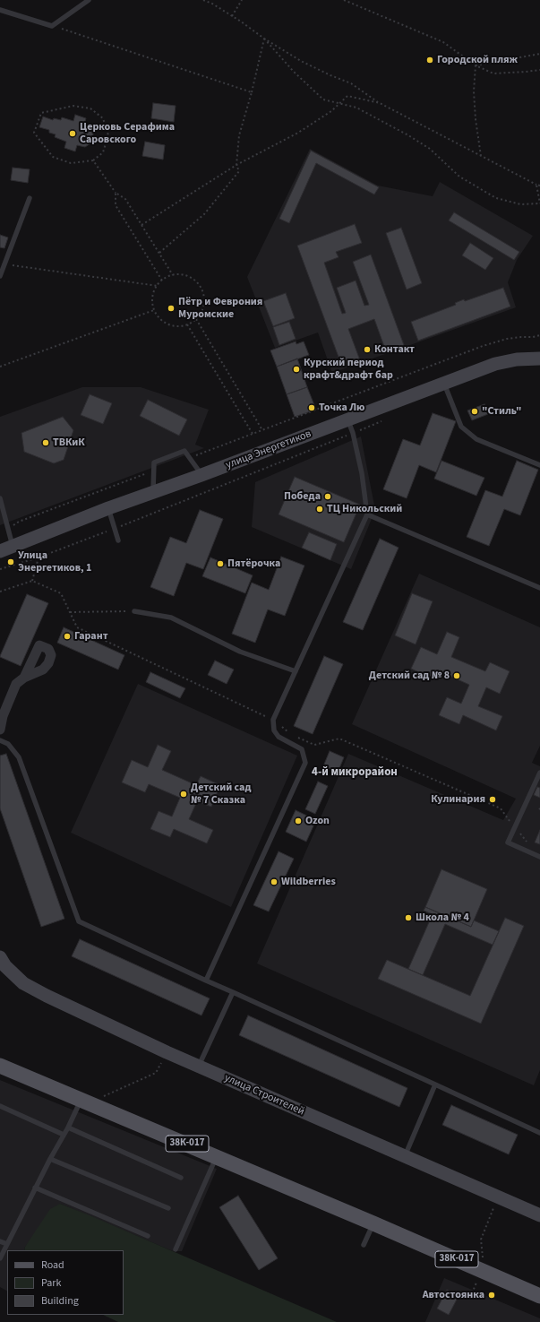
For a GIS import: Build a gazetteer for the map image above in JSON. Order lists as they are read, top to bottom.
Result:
{
  "streets": {
    "main road": ["38К-017"],
    "street": ["улица Энергетиков", "улица Строителей"]
  },
  "districts": ["4-й микрорайон"],
  "places": [
    "Городской пляж",
    "Церковь Серафима Саровского",
    "Пётр и Феврония Муромские",
    "Контакт",
    "Курский период крафт&драфт бар",
    "Точка Лю",
    "\"Стиль\"",
    "ТВКиК",
    "Победа",
    "ТЦ Никольский",
    "Улица Энергетиков, 1",
    "Пятёрочка",
    "Гарант",
    "Детский сад № 8",
    "Детский сад № 7 Сказка",
    "Кулинария",
    "Ozon",
    "Wildberries",
    "Школа № 4",
    "Автостоянка"
  ],
  "legend": ["Road", "Park", "Building"]
}
